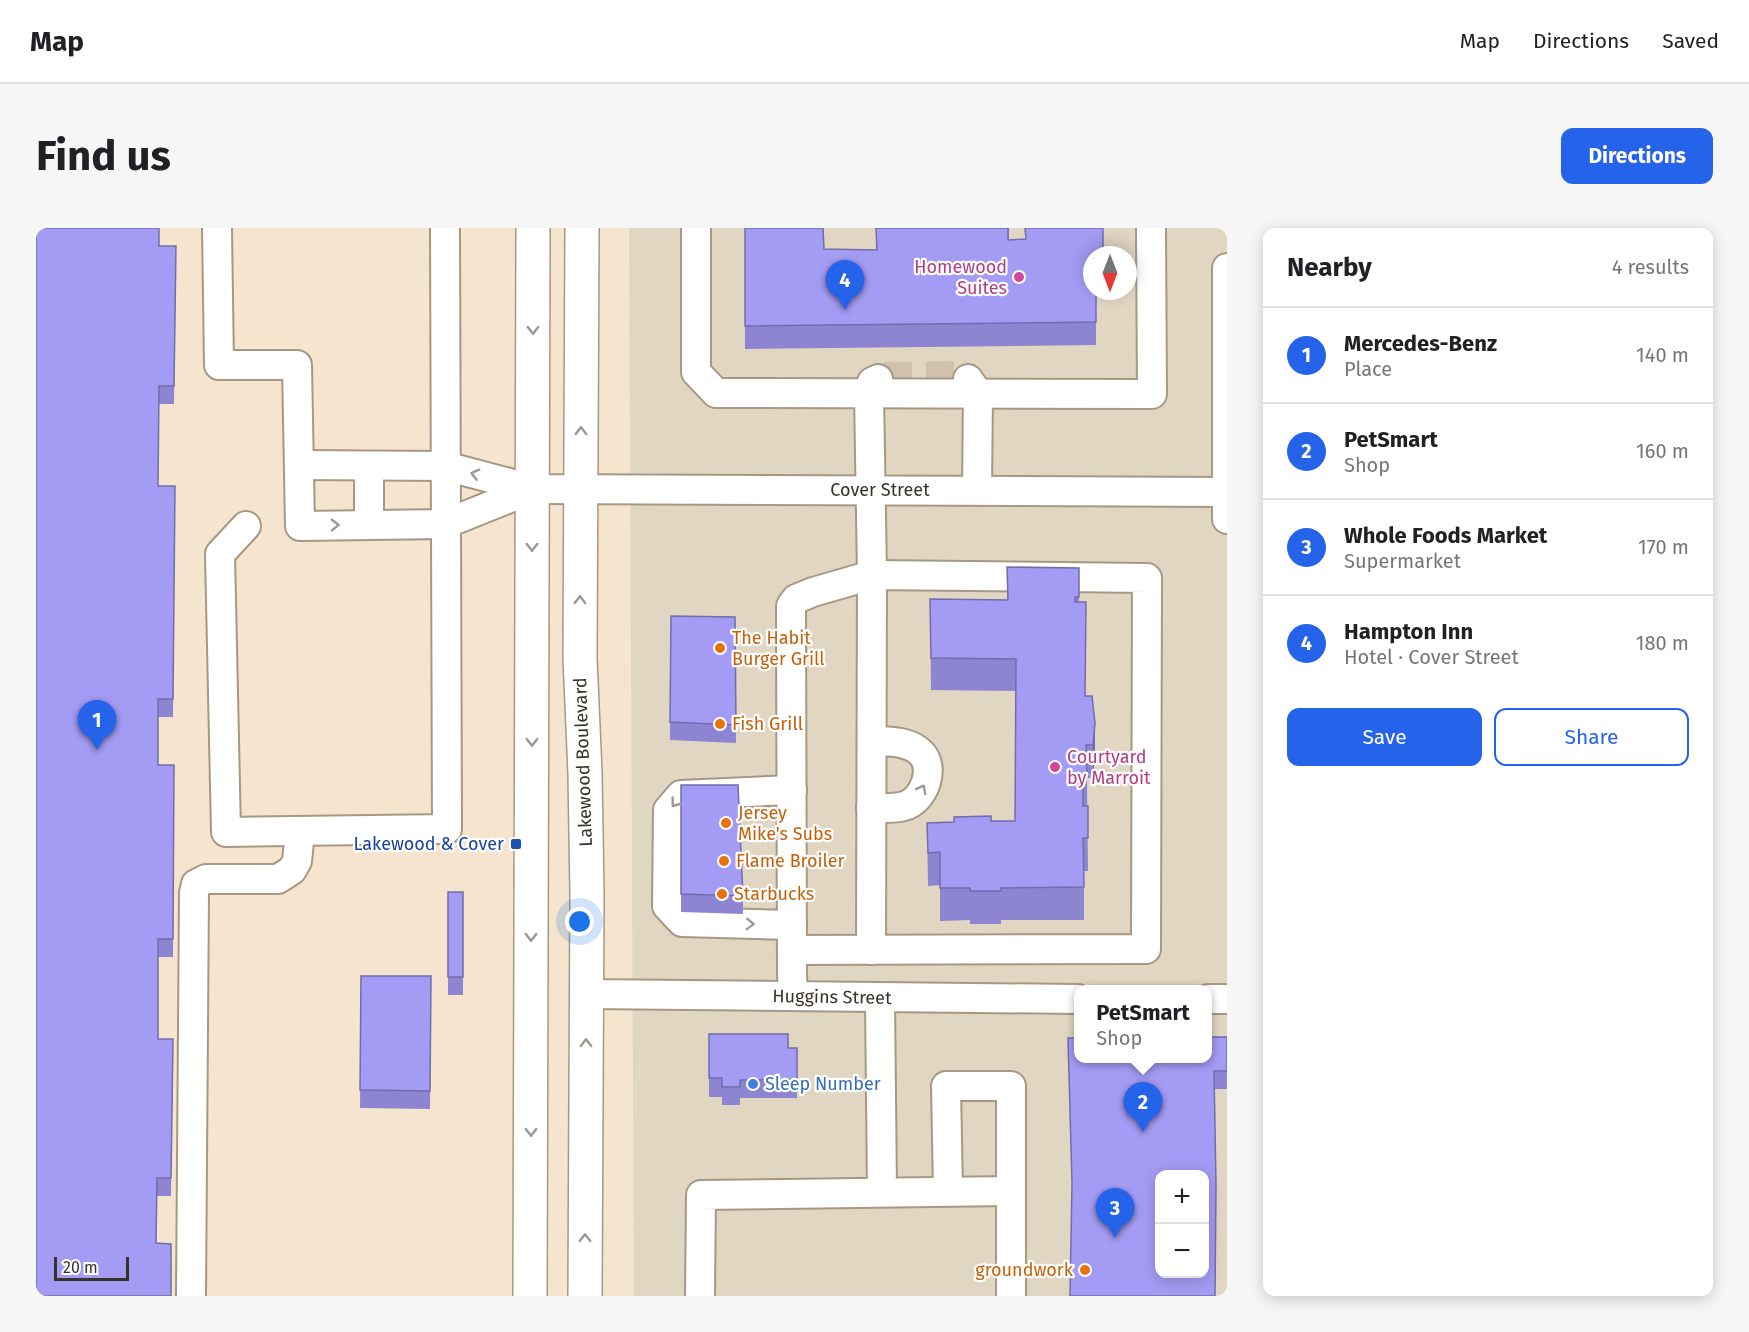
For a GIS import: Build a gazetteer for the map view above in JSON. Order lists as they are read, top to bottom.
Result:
{
  "streets": {
    "main road": ["Lakewood Boulevard"],
    "street": ["Cover Street", "Huggins Street"]
  },
  "crossings": [
    ["Cover Street", "Lakewood Boulevard"],
    ["Lakewood Boulevard", "Huggins Street"]
  ],
  "places": {
    "other": [
      "Homewood Suites",
      "The Habit Burger Grill",
      "Fish Grill",
      "Courtyard by Marroit",
      "Jersey Mike's Subs",
      "Flame Broiler",
      "Starbucks",
      "Sleep Number",
      "groundwork"
    ],
    "transit": ["Lakewood & Cover"]
  },
  "scale_bar": "20 m",
  "north": "bottom",
  "page": {
    "header": "Map",
    "nav": ["Map", "Directions", "Saved"],
    "buttons": [
      "Directions",
      ["Save", "Share"]
    ],
    "title": "Find us",
    "heading": ["Nearby", "4 results"],
    "pins": [
      "4",
      "1",
      "2",
      "3"
    ],
    "list": [
      {
        "mark": "1",
        "name": "Mercedes-Benz",
        "note": "Place",
        "value": "140 m"
      },
      {
        "mark": "2",
        "name": "PetSmart",
        "note": "Shop",
        "value": "160 m"
      },
      {
        "mark": "3",
        "name": "Whole Foods Market",
        "note": "Supermarket",
        "value": "170 m"
      },
      {
        "mark": "4",
        "name": "Hampton Inn",
        "note": "Hotel · Cover Street",
        "value": "180 m"
      }
    ],
    "popup": ["PetSmart", "Shop"],
    "map_buttons": ["+", "−"],
    "scale": "20 m"
  }
}
